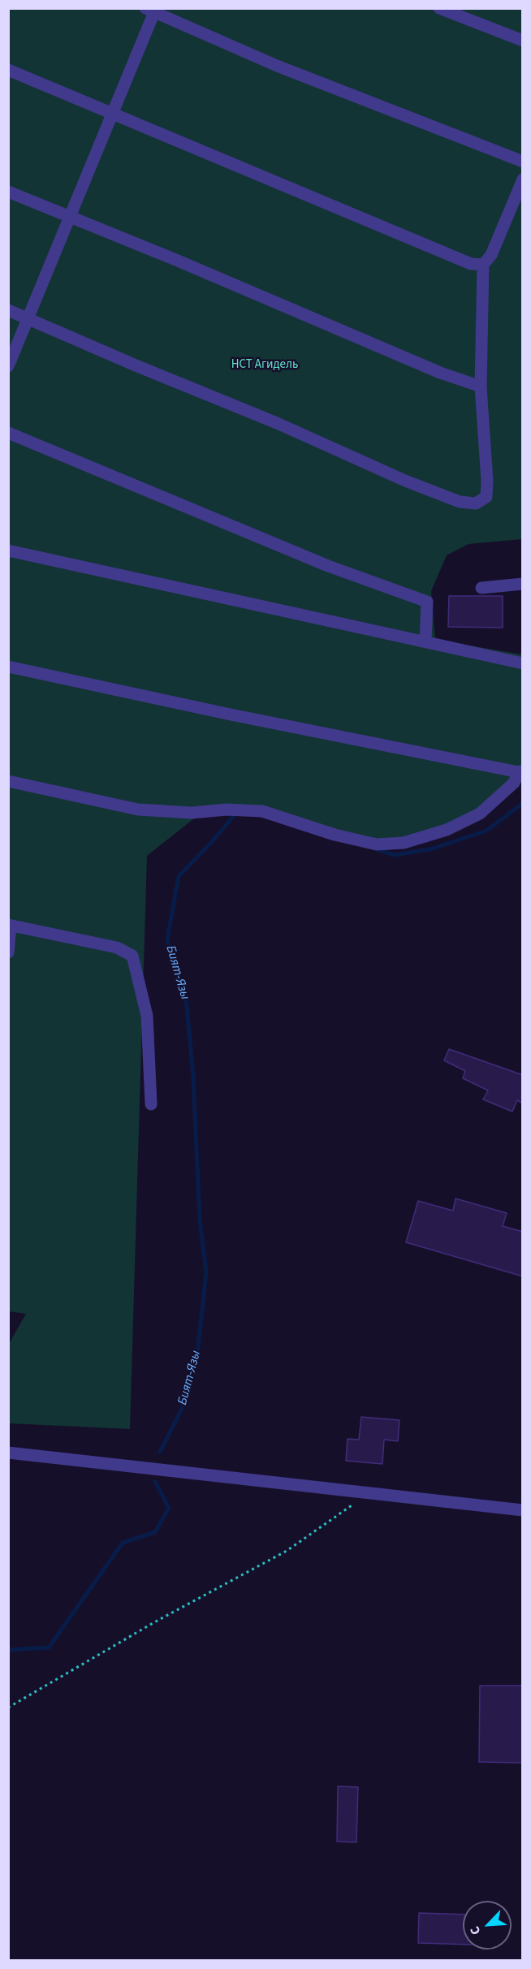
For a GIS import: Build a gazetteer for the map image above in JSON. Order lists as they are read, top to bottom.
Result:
{
  "water": ["Бият-Язы"],
  "parks": ["НСТ Агидель"],
  "north": "bottom left"
}
